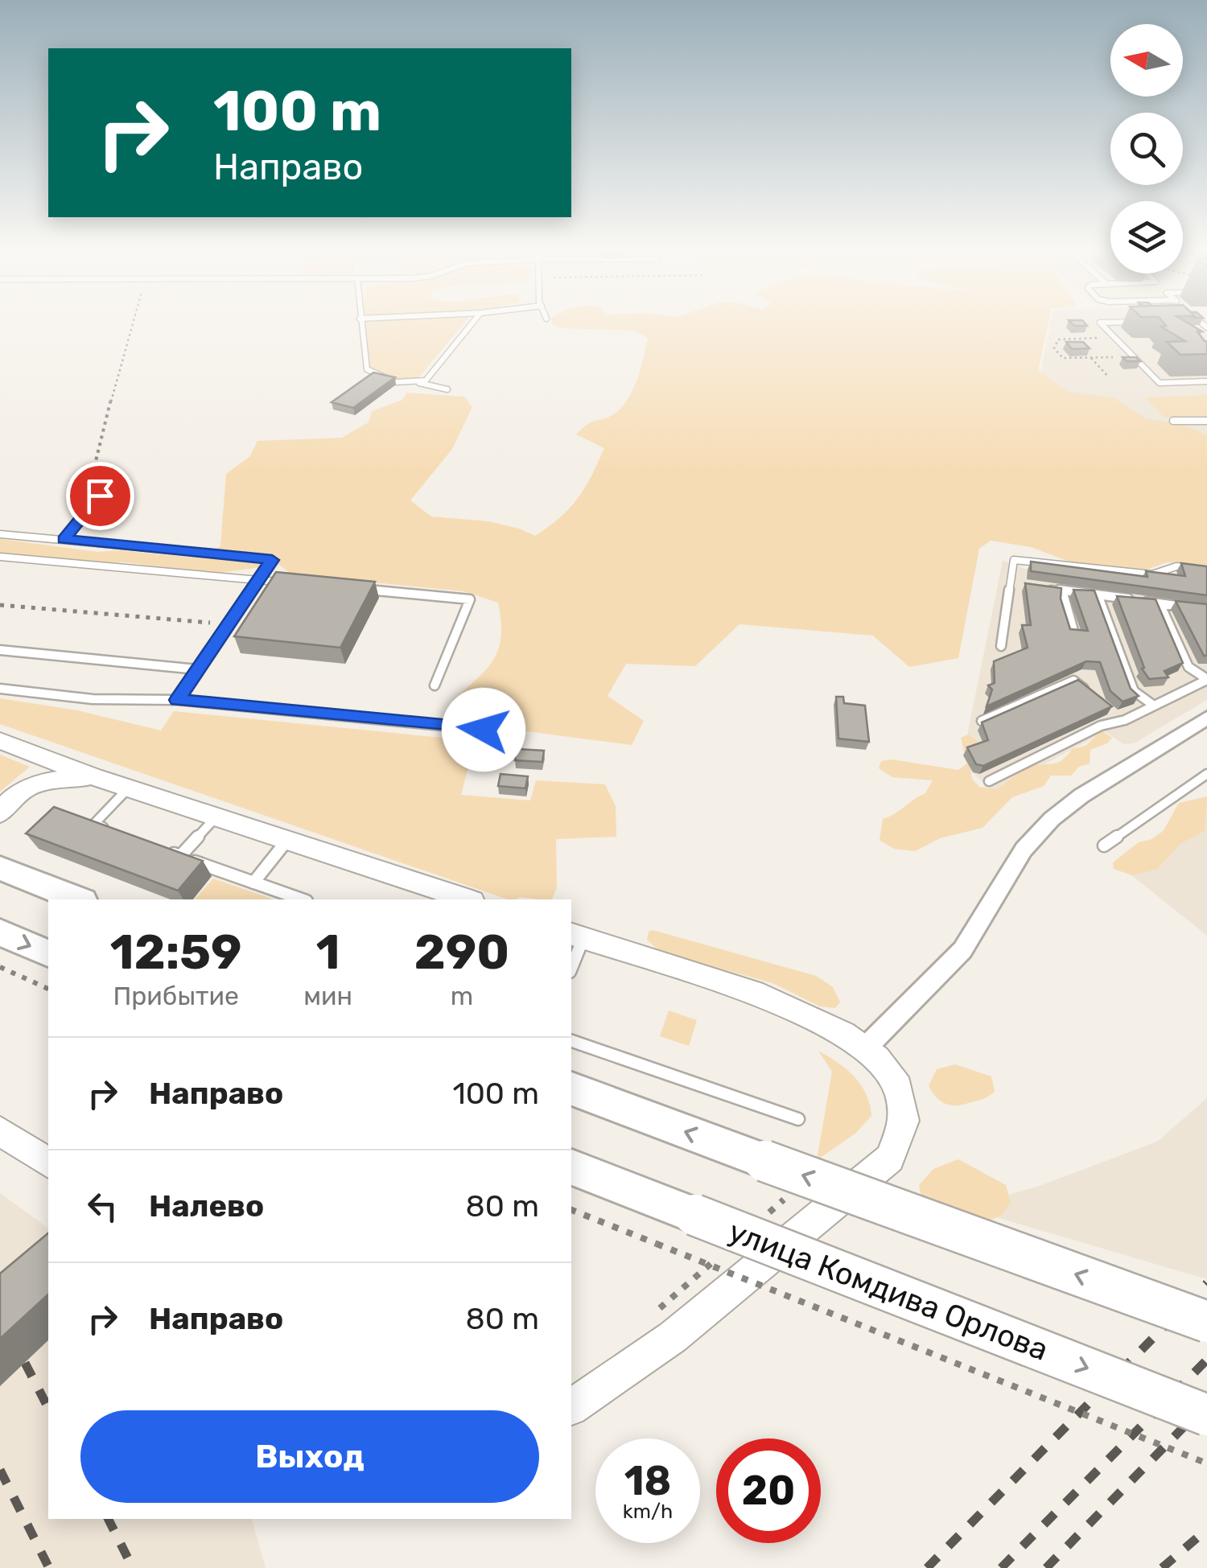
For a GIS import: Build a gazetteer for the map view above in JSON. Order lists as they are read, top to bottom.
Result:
{
  "streets": {
    "main road": ["улица Комдива Орлова"]
  },
  "north": "left",
  "page": {
    "turn": ["100 m", "Направо"],
    "eta": [
      "12:59",
      "Прибытие",
      "1",
      "мин",
      "290",
      "m"
    ],
    "list": [
      {
        "name": "Направо",
        "value": "100 m"
      },
      {
        "name": "Налево",
        "value": "80 m"
      },
      {
        "name": "Направо",
        "value": "80 m"
      }
    ],
    "buttons": "Выход",
    "speed": "18 km/h",
    "limit": "20"
  }
}
